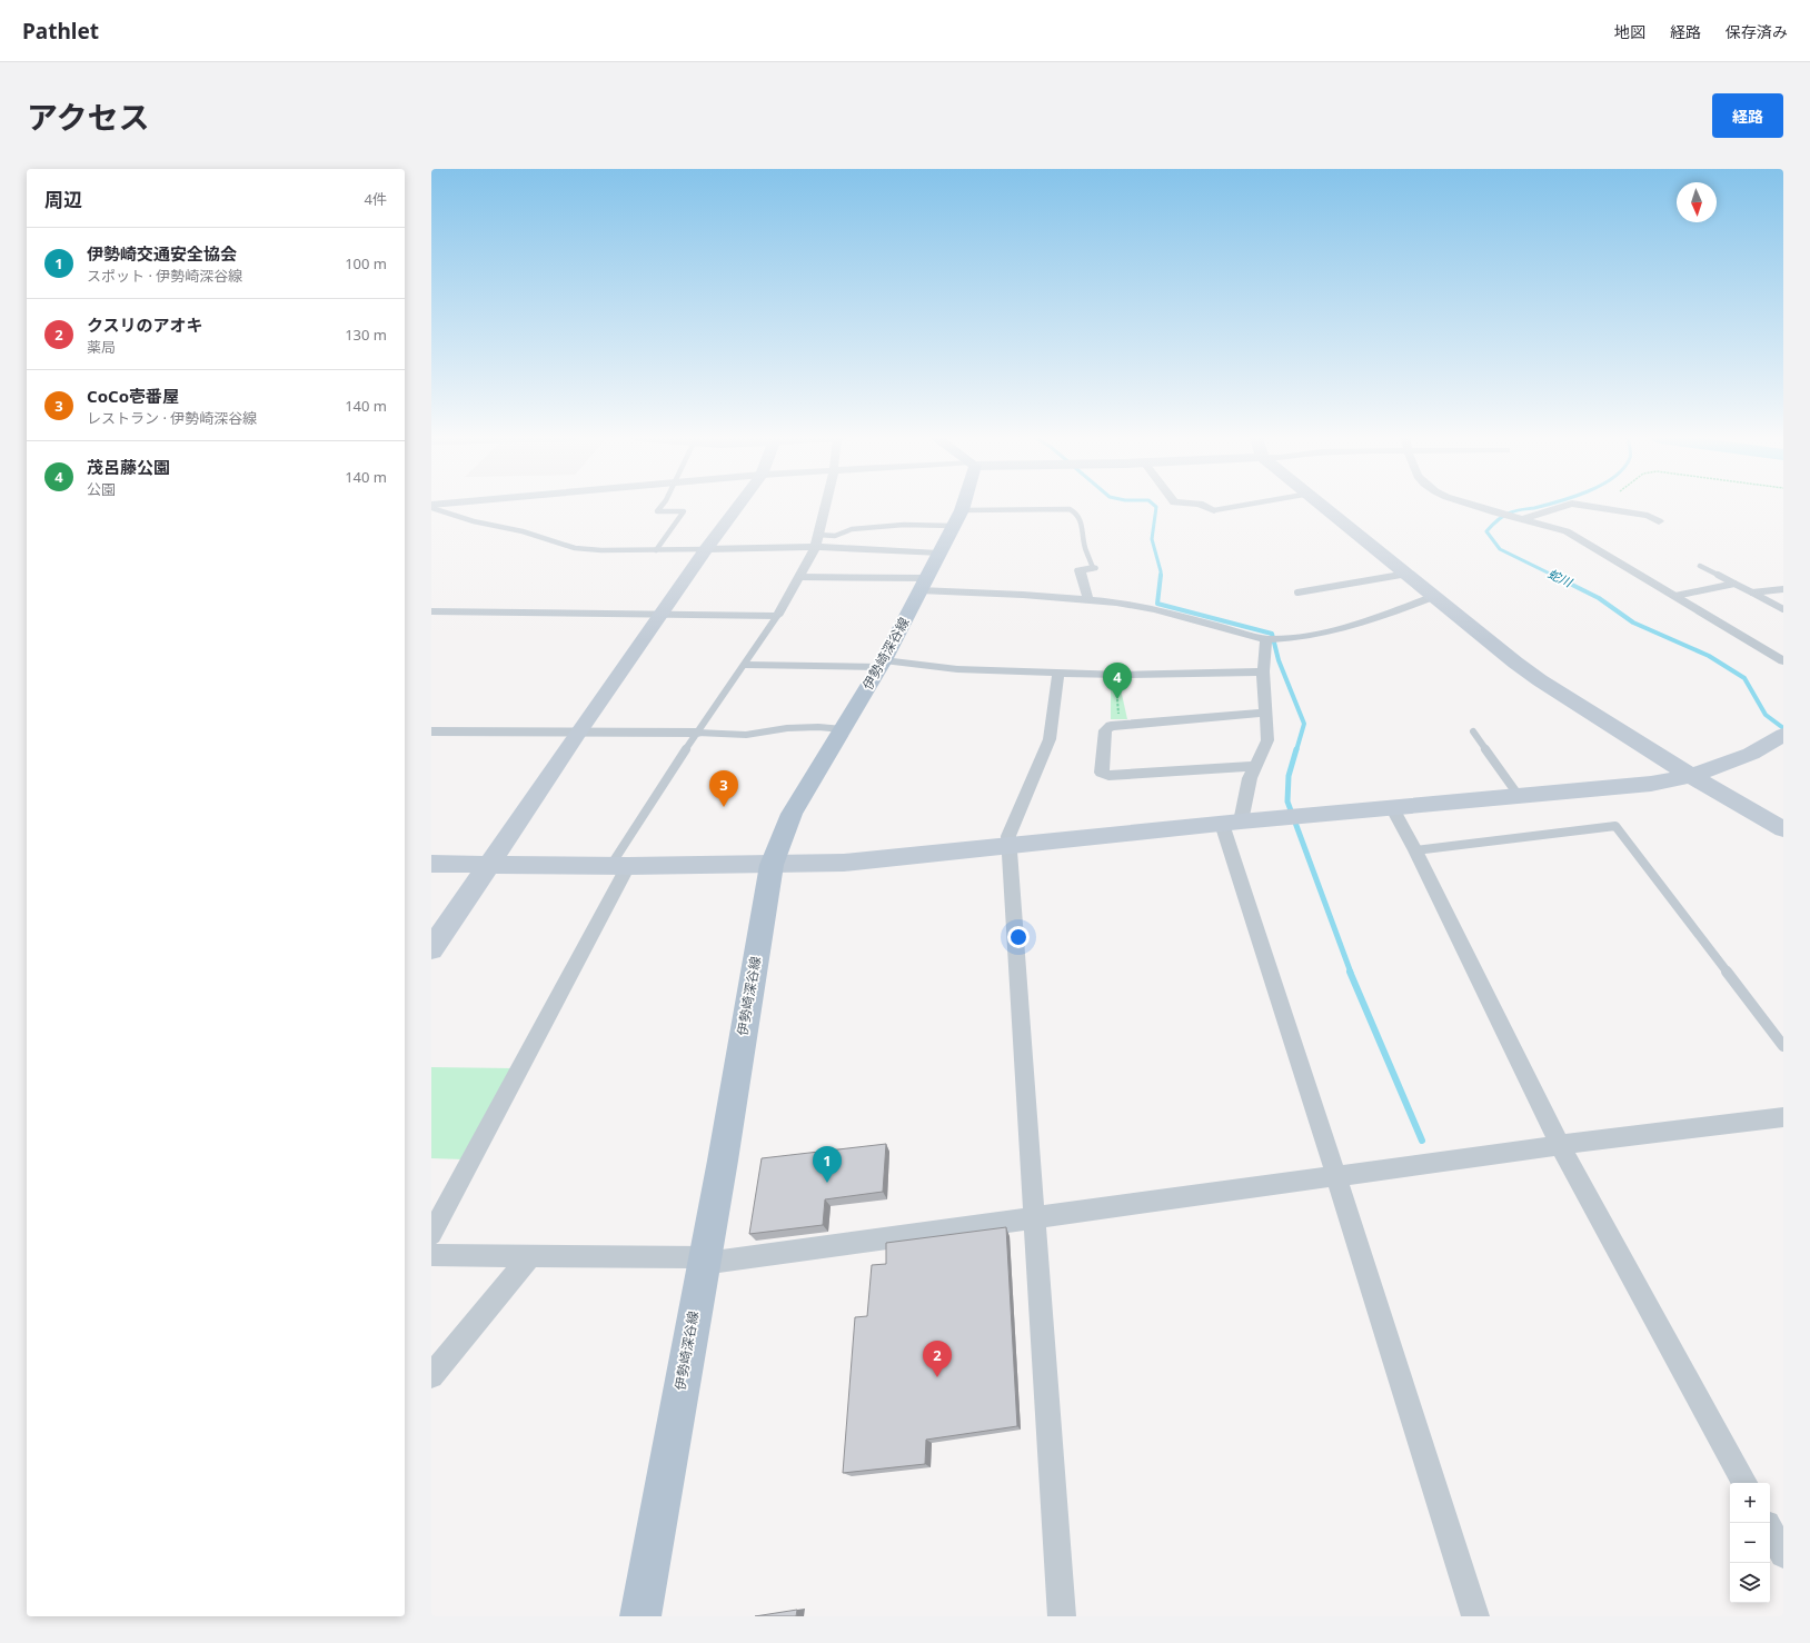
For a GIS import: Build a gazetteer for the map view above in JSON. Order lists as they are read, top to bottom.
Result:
{
  "streets": {
    "main road": ["伊勢崎深谷線"]
  },
  "water": ["蛇川"],
  "north": "bottom",
  "page": {
    "header": "Pathlet",
    "nav": ["地図", "経路", "保存済み"],
    "title": "アクセス",
    "buttons": "経路",
    "heading": ["周辺", "4件"],
    "list": [
      {
        "mark": "1",
        "name": "伊勢崎交通安全協会",
        "note": "スポット · 伊勢崎深谷線",
        "value": "100 m"
      },
      {
        "mark": "2",
        "name": "クスリのアオキ",
        "note": "薬局",
        "value": "130 m"
      },
      {
        "mark": "3",
        "name": "CoCo壱番屋",
        "note": "レストラン · 伊勢崎深谷線",
        "value": "140 m"
      },
      {
        "mark": "4",
        "name": "茂呂藤公園",
        "note": "公園",
        "value": "140 m"
      }
    ],
    "pins": [
      "4",
      "3",
      "1",
      "2"
    ],
    "map_buttons": ["+", "−"]
  }
}
